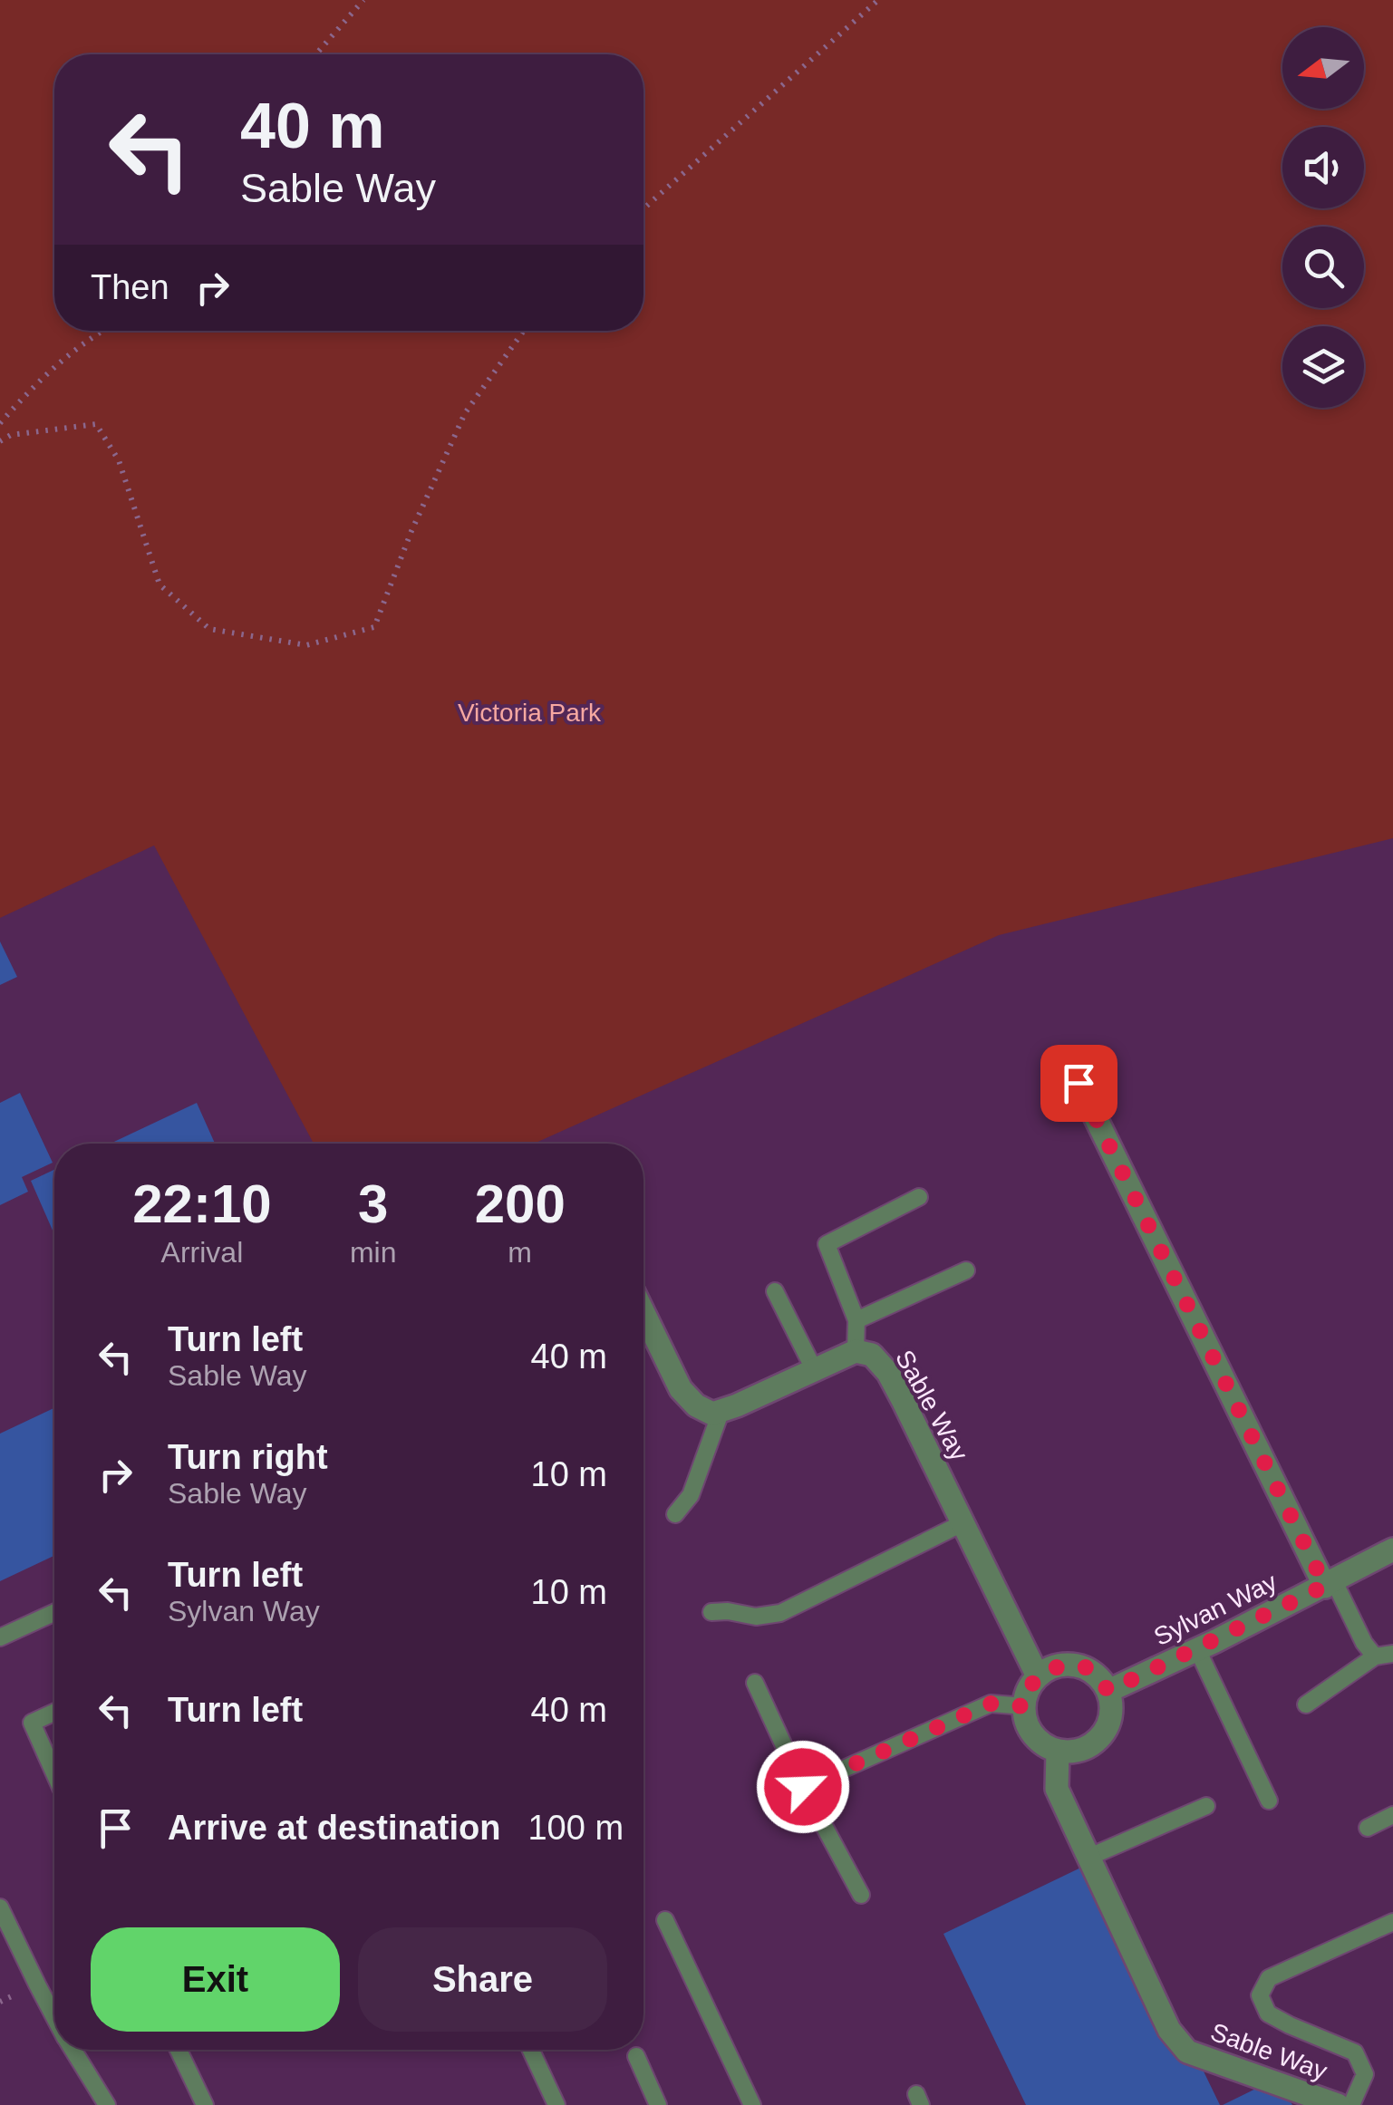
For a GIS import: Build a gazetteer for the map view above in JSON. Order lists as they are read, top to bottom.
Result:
{
  "streets": {
    "street": ["Sable Way", "Sylvan Way"]
  },
  "crossings": [
    ["Sable Way", "Sylvan Way"]
  ],
  "parks": ["Victoria Park"],
  "north": "left",
  "page": {
    "turn": ["40 m", "Sable Way"],
    "then": "Then",
    "eta": [
      "22:10",
      "Arrival",
      "3",
      "min",
      "200",
      "m"
    ],
    "list": [
      {
        "name": "Turn left",
        "note": "Sable Way",
        "value": "40 m"
      },
      {
        "name": "Turn right",
        "note": "Sable Way",
        "value": "10 m"
      },
      {
        "name": "Turn left",
        "note": "Sylvan Way",
        "value": "10 m"
      },
      {
        "name": "Turn left",
        "value": "40 m"
      },
      {
        "name": "Arrive at destination",
        "value": "100 m"
      }
    ],
    "buttons": ["Exit", "Share"]
  }
}
